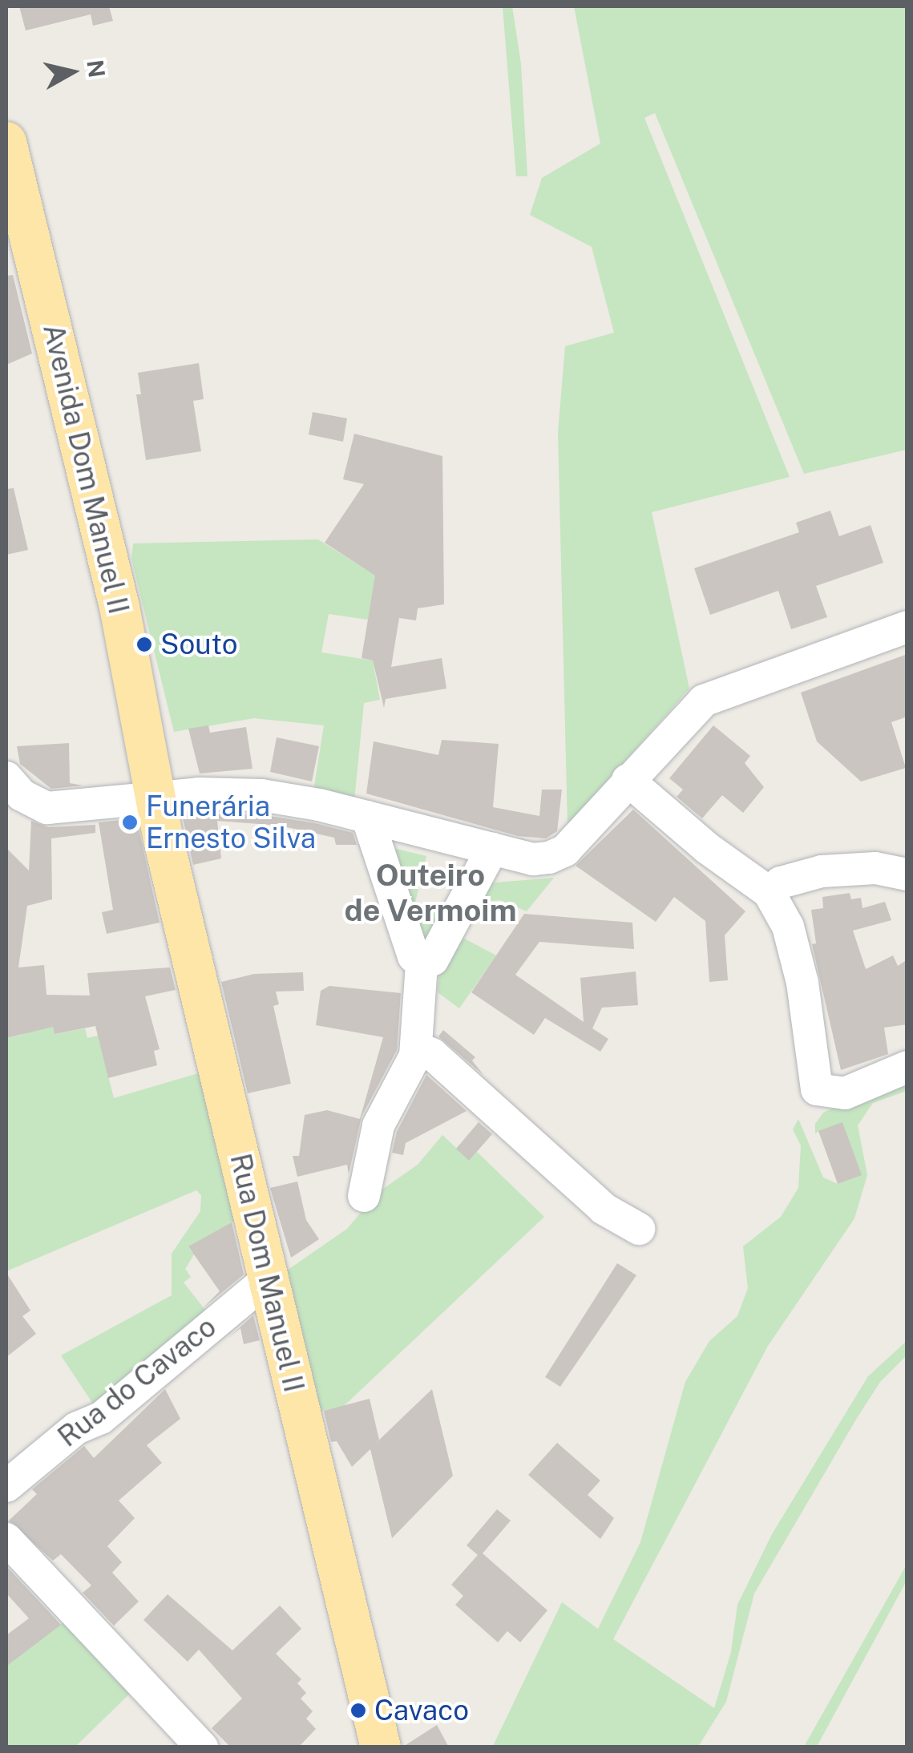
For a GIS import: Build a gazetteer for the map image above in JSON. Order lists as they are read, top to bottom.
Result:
{
  "streets": {
    "main road": ["Avenida Dom Manuel II", "Rua Dom Manuel II"],
    "street": ["Rua do Cavaco"]
  },
  "crossings": [
    ["Avenida Dom Manuel II", "Rua Dom Manuel II"],
    ["Rua Dom Manuel II", "Rua do Cavaco"]
  ],
  "districts": ["Outeiro de Vermoim"],
  "places": ["Souto", "Funerária Ernesto Silva", "Cavaco"],
  "north": "right"
}
